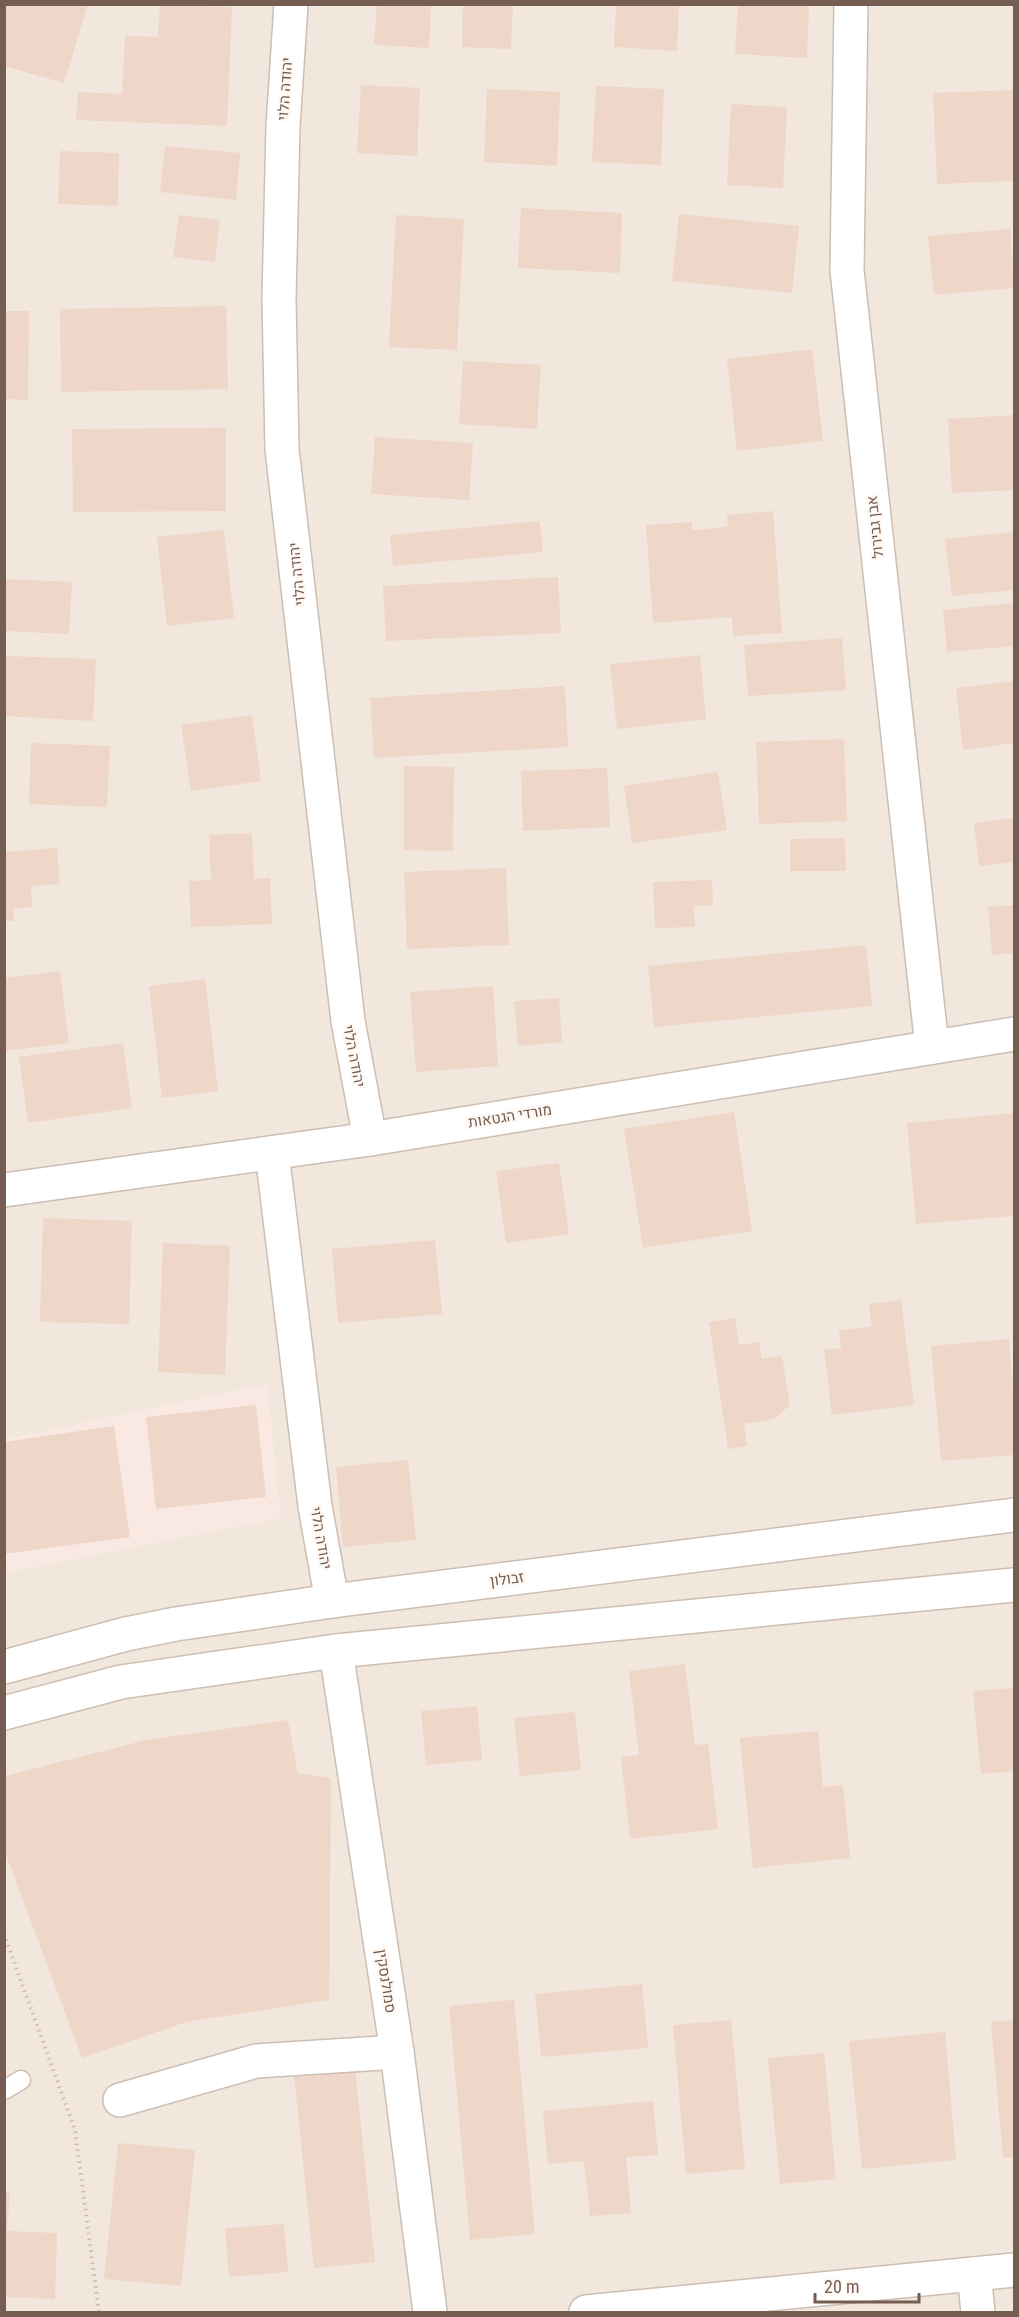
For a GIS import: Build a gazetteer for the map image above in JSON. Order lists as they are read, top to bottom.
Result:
{
  "streets": {
    "street": [
      "יהודה הלוי",
      "אבן גבירול",
      "מורדי הגטאות",
      "זבולון",
      "סמולנסקין"
    ]
  },
  "crossings": [
    ["יהודה הלוי", "מורדי הגטאות"],
    ["יהודה הלוי", "זבולון"],
    ["אבן גבירול", "מורדי הגטאות"]
  ],
  "scale_bar": "20 m"
}
